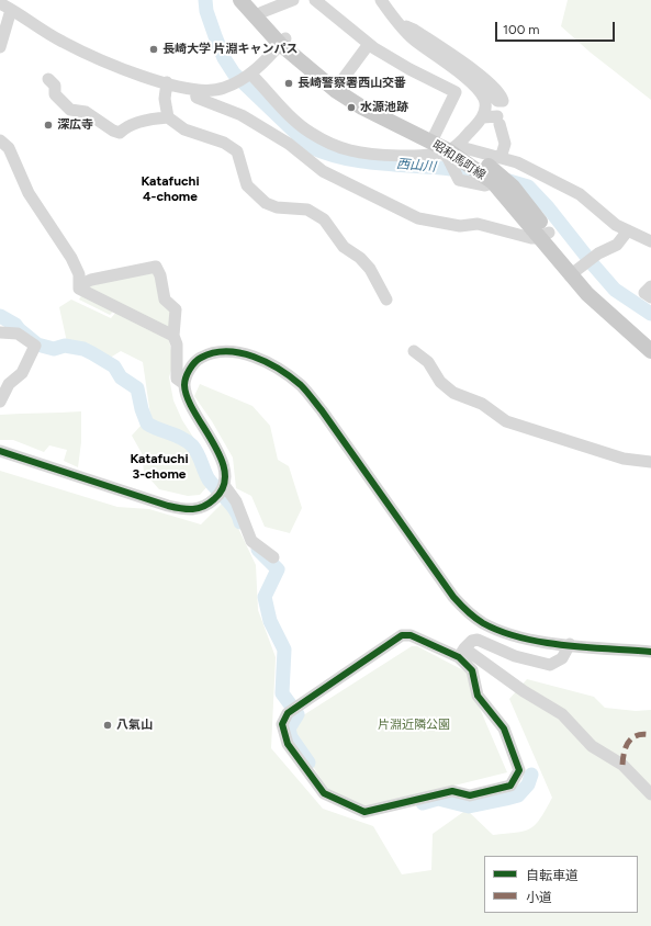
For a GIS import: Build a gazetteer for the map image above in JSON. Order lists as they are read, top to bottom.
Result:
{
  "streets": {
    "main road": ["昭和馬町線"]
  },
  "districts": ["Katafuchi 4-chome", "Katafuchi 3-chome"],
  "water": ["西山川"],
  "parks": ["片淵近隣公園"],
  "places": [
    "長崎大学 片淵キャンパス",
    "長崎警察署西山交番",
    "水源池跡",
    "深広寺",
    "八氣山"
  ],
  "legend": ["自転車道", "小道"],
  "scale_bar": "100 m"
}
